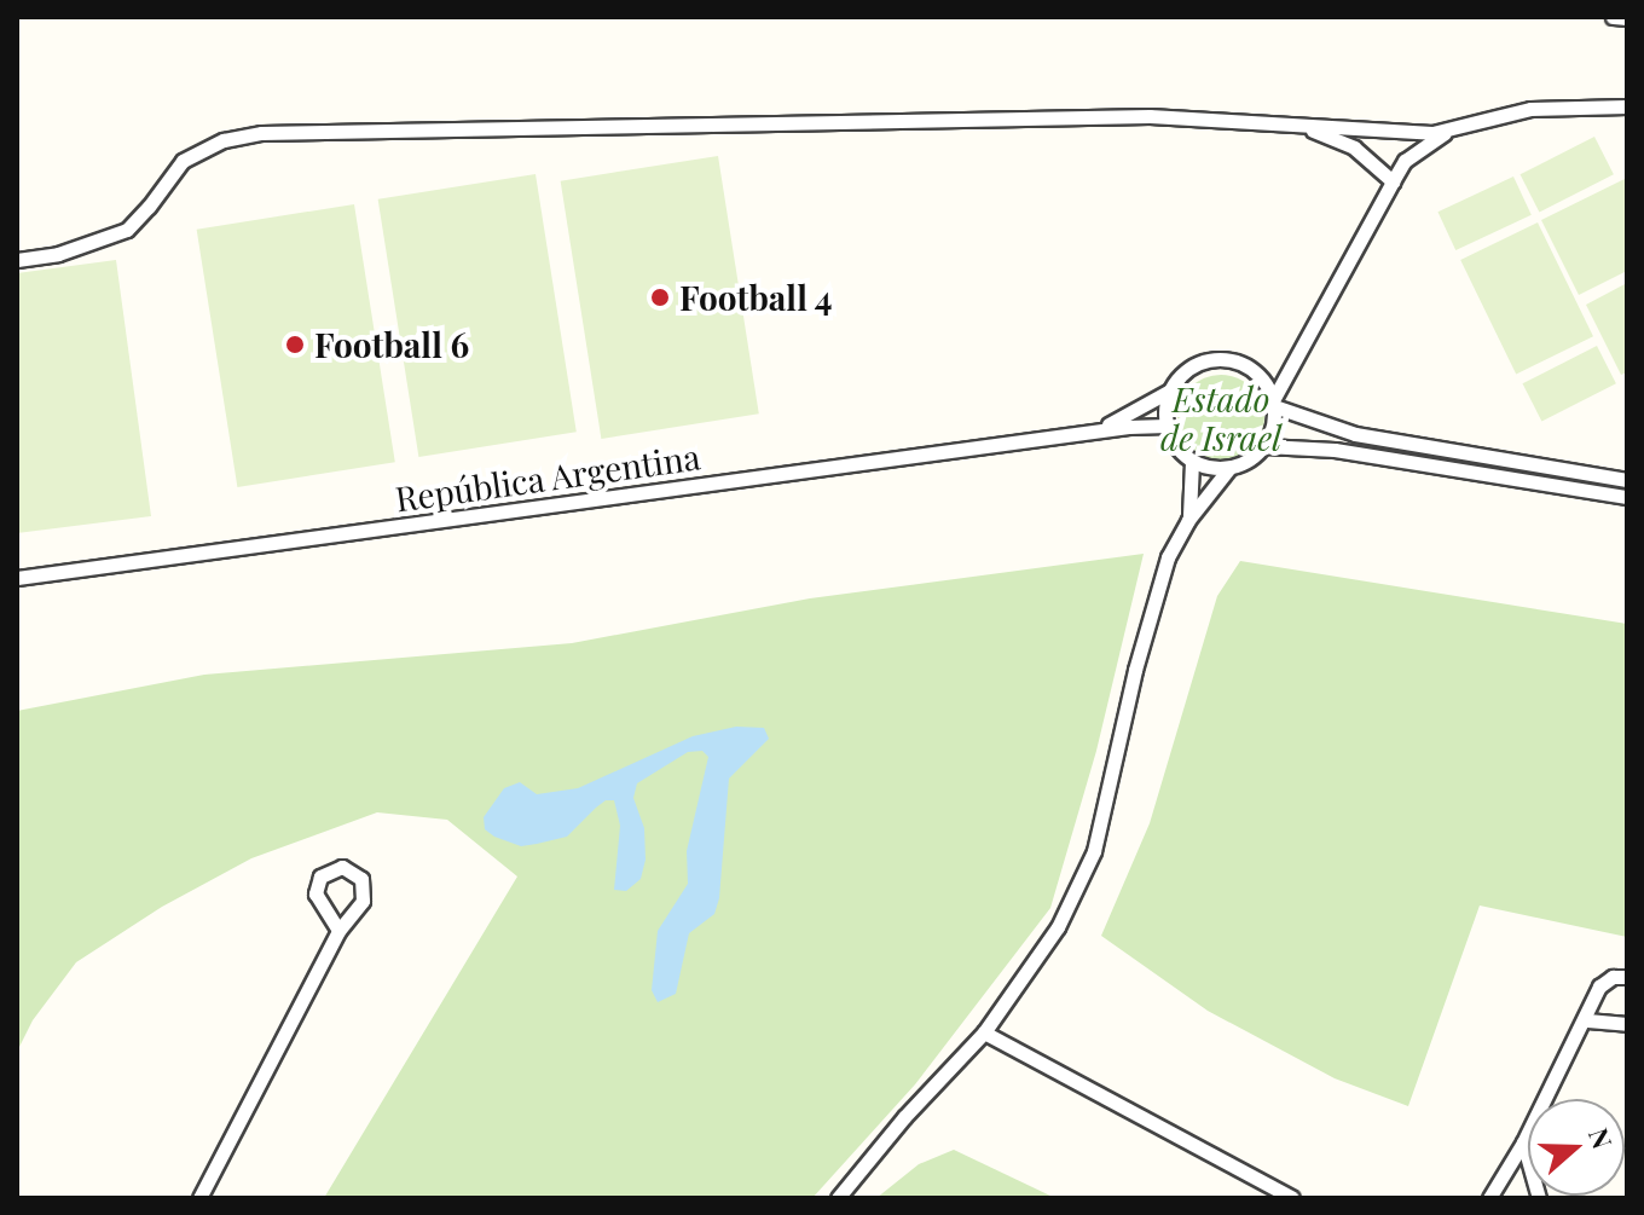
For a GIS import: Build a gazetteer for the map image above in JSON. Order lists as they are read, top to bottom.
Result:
{
  "streets": {
    "street": ["República Argentina"]
  },
  "parks": ["Estado de Israel"],
  "places": ["Football 4", "Football 6"],
  "north": "right"
}
